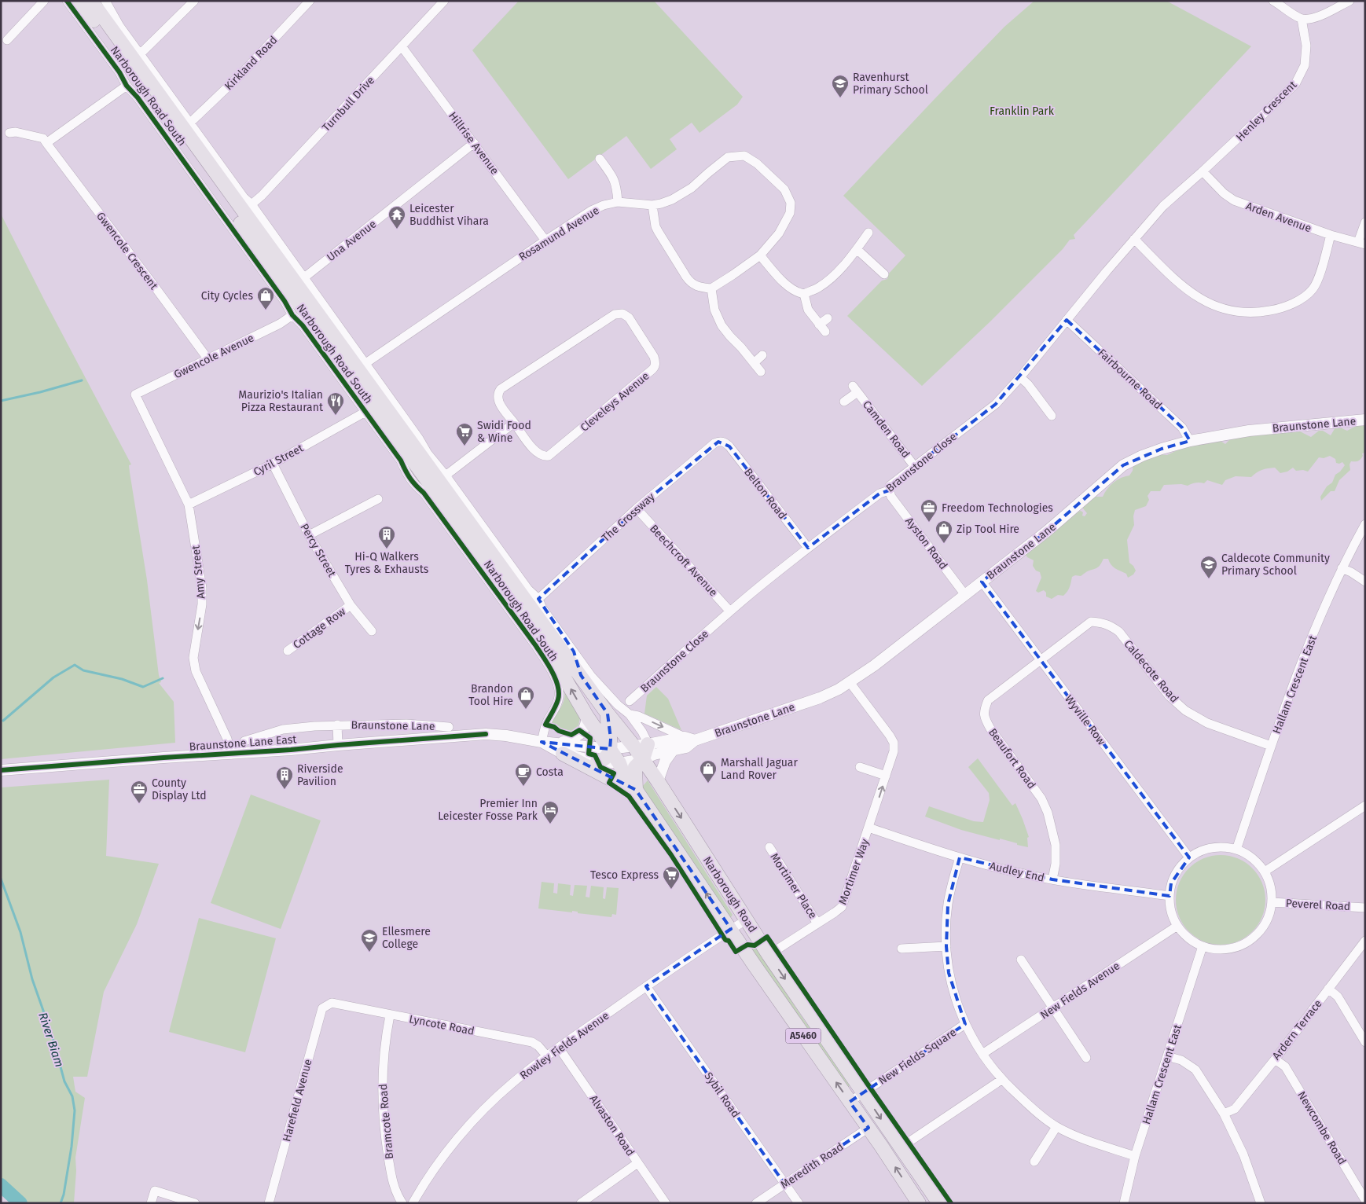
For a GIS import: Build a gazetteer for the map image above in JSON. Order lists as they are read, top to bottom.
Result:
{
  "streets": {
    "main road": ["Narborough Road South", "Narborough Road", "A5460"],
    "street": [
      "Kirkland Road",
      "Turnbull Drive",
      "Henley Crescent",
      "Hillrise Avenue",
      "Arden Avenue",
      "Rosamund Avenue",
      "Una Avenue",
      "Gwencole Crescent",
      "Gwencole Avenue",
      "Fairbourne Road",
      "Cleveleys Avenue",
      "Braunstone Lane",
      "Camden Road",
      "Cyril Street",
      "Braunstone Close",
      "Belton Road",
      "The Crossway",
      "Ayston Road",
      "Percy Street",
      "Beechcroft Avenue",
      "Amy Street",
      "Cottage Row",
      "Caldecote Road",
      "Hallam Crescent East",
      "Wyville Row",
      "Braunstone Lane East",
      "Beaufort Road",
      "Mortimer Way",
      "Audley End",
      "Mortimer Place",
      "Peverel Road",
      "New Fields Avenue",
      "Lyncote Road",
      "Ardern Terrace",
      "Rowley Fields Avenue",
      "New Fields Square",
      "Sybil Road",
      "Harefield Avenue",
      "Bramcote Road",
      "Alvaston Road",
      "Newcombe Road",
      "Meredith Road"
    ]
  },
  "crossings": [
    ["Kirkland Road", "Narborough Road South"],
    ["Narborough Road South", "Turnbull Drive"],
    ["Narborough Road South", "Rosamund Avenue"],
    ["Narborough Road South", "Una Avenue"],
    ["Narborough Road South", "Gwencole Avenue"],
    ["Narborough Road South", "Braunstone Lane"],
    ["Narborough Road South", "Cyril Street"],
    ["Narborough Road South", "The Crossway"],
    ["Narborough Road South", "Braunstone Lane East"],
    ["Narborough Road South", "Narborough Road"],
    ["Turnbull Drive", "Hillrise Avenue"],
    ["Henley Crescent", "Arden Avenue"],
    ["Henley Crescent", "Braunstone Close"],
    ["Hillrise Avenue", "Rosamund Avenue"],
    ["Hillrise Avenue", "Una Avenue"],
    ["Gwencole Crescent", "Gwencole Avenue"],
    ["Gwencole Avenue", "Amy Street"],
    ["Fairbourne Road", "Braunstone Lane"],
    ["Fairbourne Road", "Braunstone Close"],
    ["Braunstone Lane", "Ayston Road"],
    ["Braunstone Lane", "Wyville Row"],
    ["Braunstone Lane", "Braunstone Lane East"],
    ["Braunstone Lane", "Mortimer Way"],
    ["Braunstone Lane", "Narborough Road"],
    ["Camden Road", "Braunstone Close"],
    ["Cyril Street", "Percy Street"],
    ["Cyril Street", "Amy Street"],
    ["Braunstone Close", "Belton Road"],
    ["Braunstone Close", "Ayston Road"],
    ["Braunstone Close", "Beechcroft Avenue"],
    ["Belton Road", "The Crossway"],
    ["The Crossway", "Beechcroft Avenue"],
    ["Percy Street", "Cottage Row"],
    ["Amy Street", "Braunstone Lane East"],
    ["Caldecote Road", "Hallam Crescent East"],
    ["Caldecote Road", "Wyville Row"],
    ["Caldecote Road", "Beaufort Road"],
    ["Hallam Crescent East", "Wyville Row"],
    ["Hallam Crescent East", "Audley End"],
    ["Hallam Crescent East", "Peverel Road"],
    ["Hallam Crescent East", "New Fields Avenue"],
    ["Wyville Row", "Beaufort Road"],
    ["Wyville Row", "Audley End"],
    ["Wyville Row", "Peverel Road"],
    ["Wyville Row", "New Fields Avenue"],
    ["Braunstone Lane East", "Narborough Road"],
    ["Beaufort Road", "Audley End"],
    ["Mortimer Way", "Audley End"],
    ["Mortimer Way", "Mortimer Place"],
    ["Mortimer Way", "Narborough Road"],
    ["Audley End", "Peverel Road"],
    ["Audley End", "New Fields Avenue"],
    ["Narborough Road", "Rowley Fields Avenue"],
    ["Narborough Road", "New Fields Square"],
    ["Narborough Road", "Meredith Road"],
    ["Peverel Road", "New Fields Avenue"],
    ["Lyncote Road", "Rowley Fields Avenue"],
    ["Lyncote Road", "Harefield Avenue"],
    ["Lyncote Road", "Bramcote Road"],
    ["Ardern Terrace", "Newcombe Road"],
    ["Rowley Fields Avenue", "Sybil Road"],
    ["Rowley Fields Avenue", "Alvaston Road"],
    ["Sybil Road", "Meredith Road"]
  ],
  "one_way": ["Amy Street"],
  "water": ["River Biam"],
  "parks": ["Franklin Park"],
  "places": {
    "school or university": ["Ravenhurst Primary School", "Caldecote Community Primary School", "Ellesmere College"],
    "temple": ["Leicester Buddhist Vihara"],
    "shop": [
      "City Cycles",
      "Zip Tool Hire",
      "Brandon Tool Hire",
      "Marshall Jaguar Land Rover"
    ],
    "restaurant": ["Maurizio's Italian Pizza Restaurant"],
    "supermarket": ["Swidi Food & Wine", "Tesco Express"],
    "office": ["Freedom Technologies", "County Display Ltd"],
    "building": ["Hi-Q Walkers Tyres & Exhausts", "Riverside Pavilion"],
    "cafe": ["Costa"],
    "hotel": ["Premier Inn Leicester Fosse Park"]
  }
}
